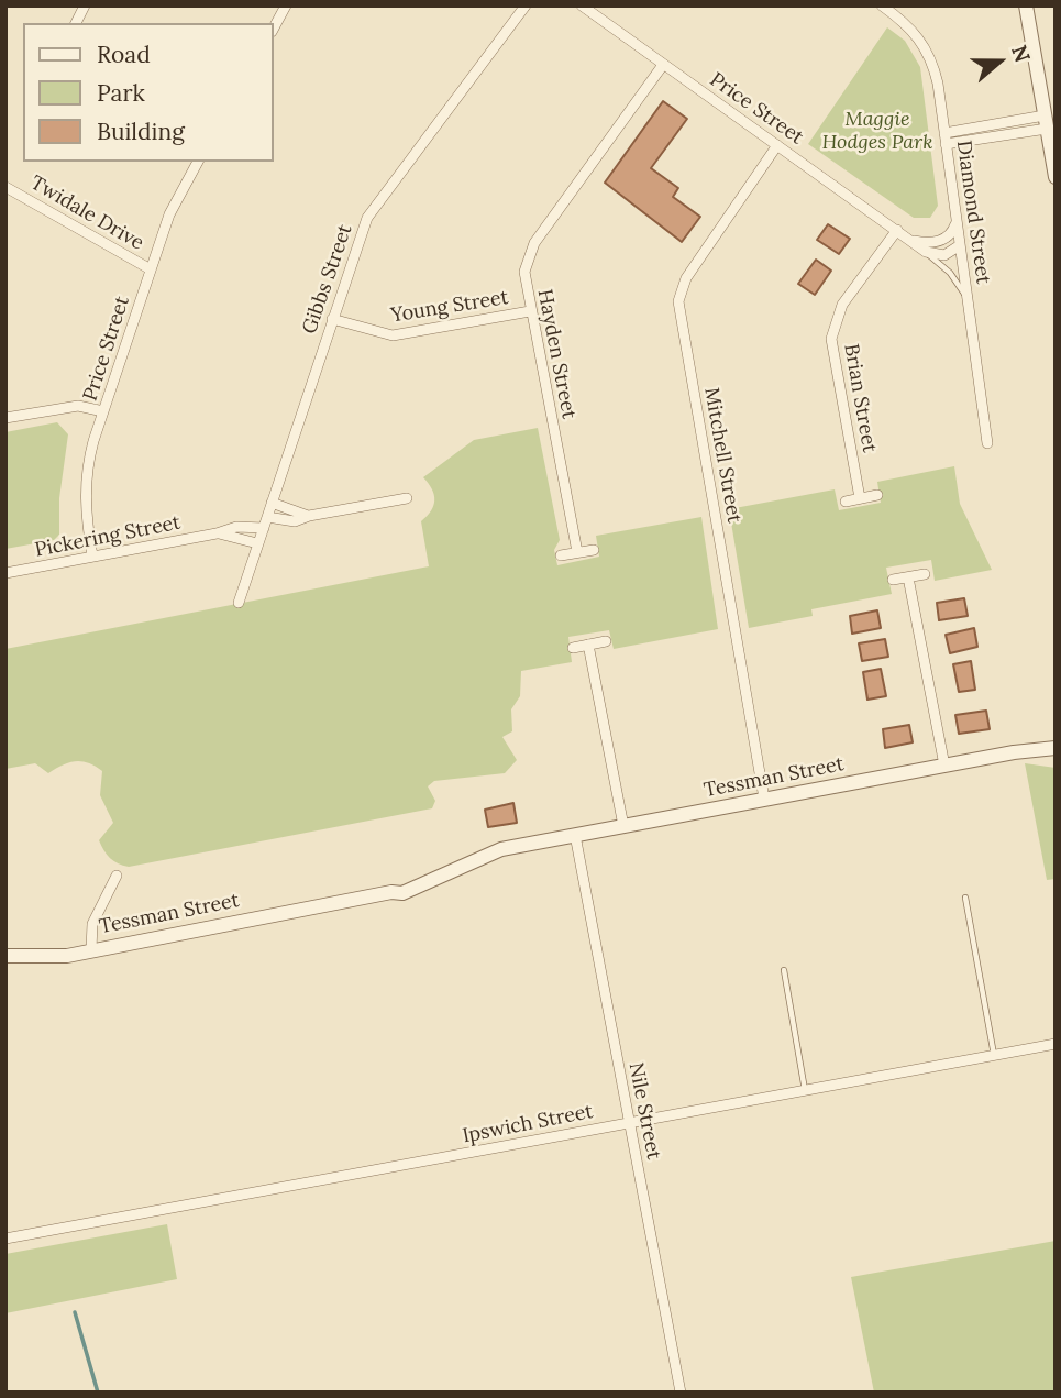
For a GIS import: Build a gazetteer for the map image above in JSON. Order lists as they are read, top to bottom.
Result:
{
  "streets": {
    "street": [
      "Price Street",
      "Diamond Street",
      "Twidale Drive",
      "Gibbs Street",
      "Young Street",
      "Hayden Street",
      "Brian Street",
      "Mitchell Street",
      "Pickering Street",
      "Tessman Street",
      "Nile Street",
      "Ipswich Street"
    ]
  },
  "crossings": [
    ["Price Street", "Twidale Drive"],
    ["Price Street", "Hayden Street"],
    ["Price Street", "Brian Street"],
    ["Price Street", "Mitchell Street"],
    ["Price Street", "Pickering Street"],
    ["Gibbs Street", "Young Street"],
    ["Gibbs Street", "Pickering Street"],
    ["Young Street", "Hayden Street"],
    ["Mitchell Street", "Tessman Street"],
    ["Tessman Street", "Nile Street"],
    ["Nile Street", "Ipswich Street"]
  ],
  "parks": ["Maggie Hodges Park"],
  "legend": ["Road", "Park", "Building"],
  "north": "right"
}
